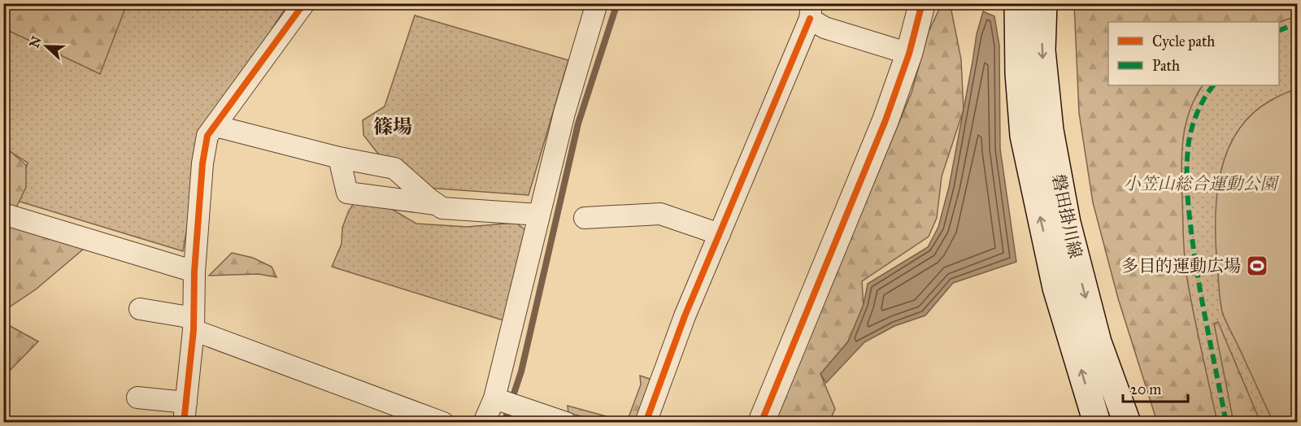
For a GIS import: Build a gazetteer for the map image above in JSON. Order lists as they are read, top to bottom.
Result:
{
  "streets": {
    "main road": ["磐田掛川線"]
  },
  "districts": ["篠場"],
  "parks": ["小笠山総合運動公園"],
  "places": {
    "sports": ["多目的運動広場"]
  },
  "legend": ["Cycle path", "Path"],
  "scale_bar": "20 m",
  "north": "left"
}
